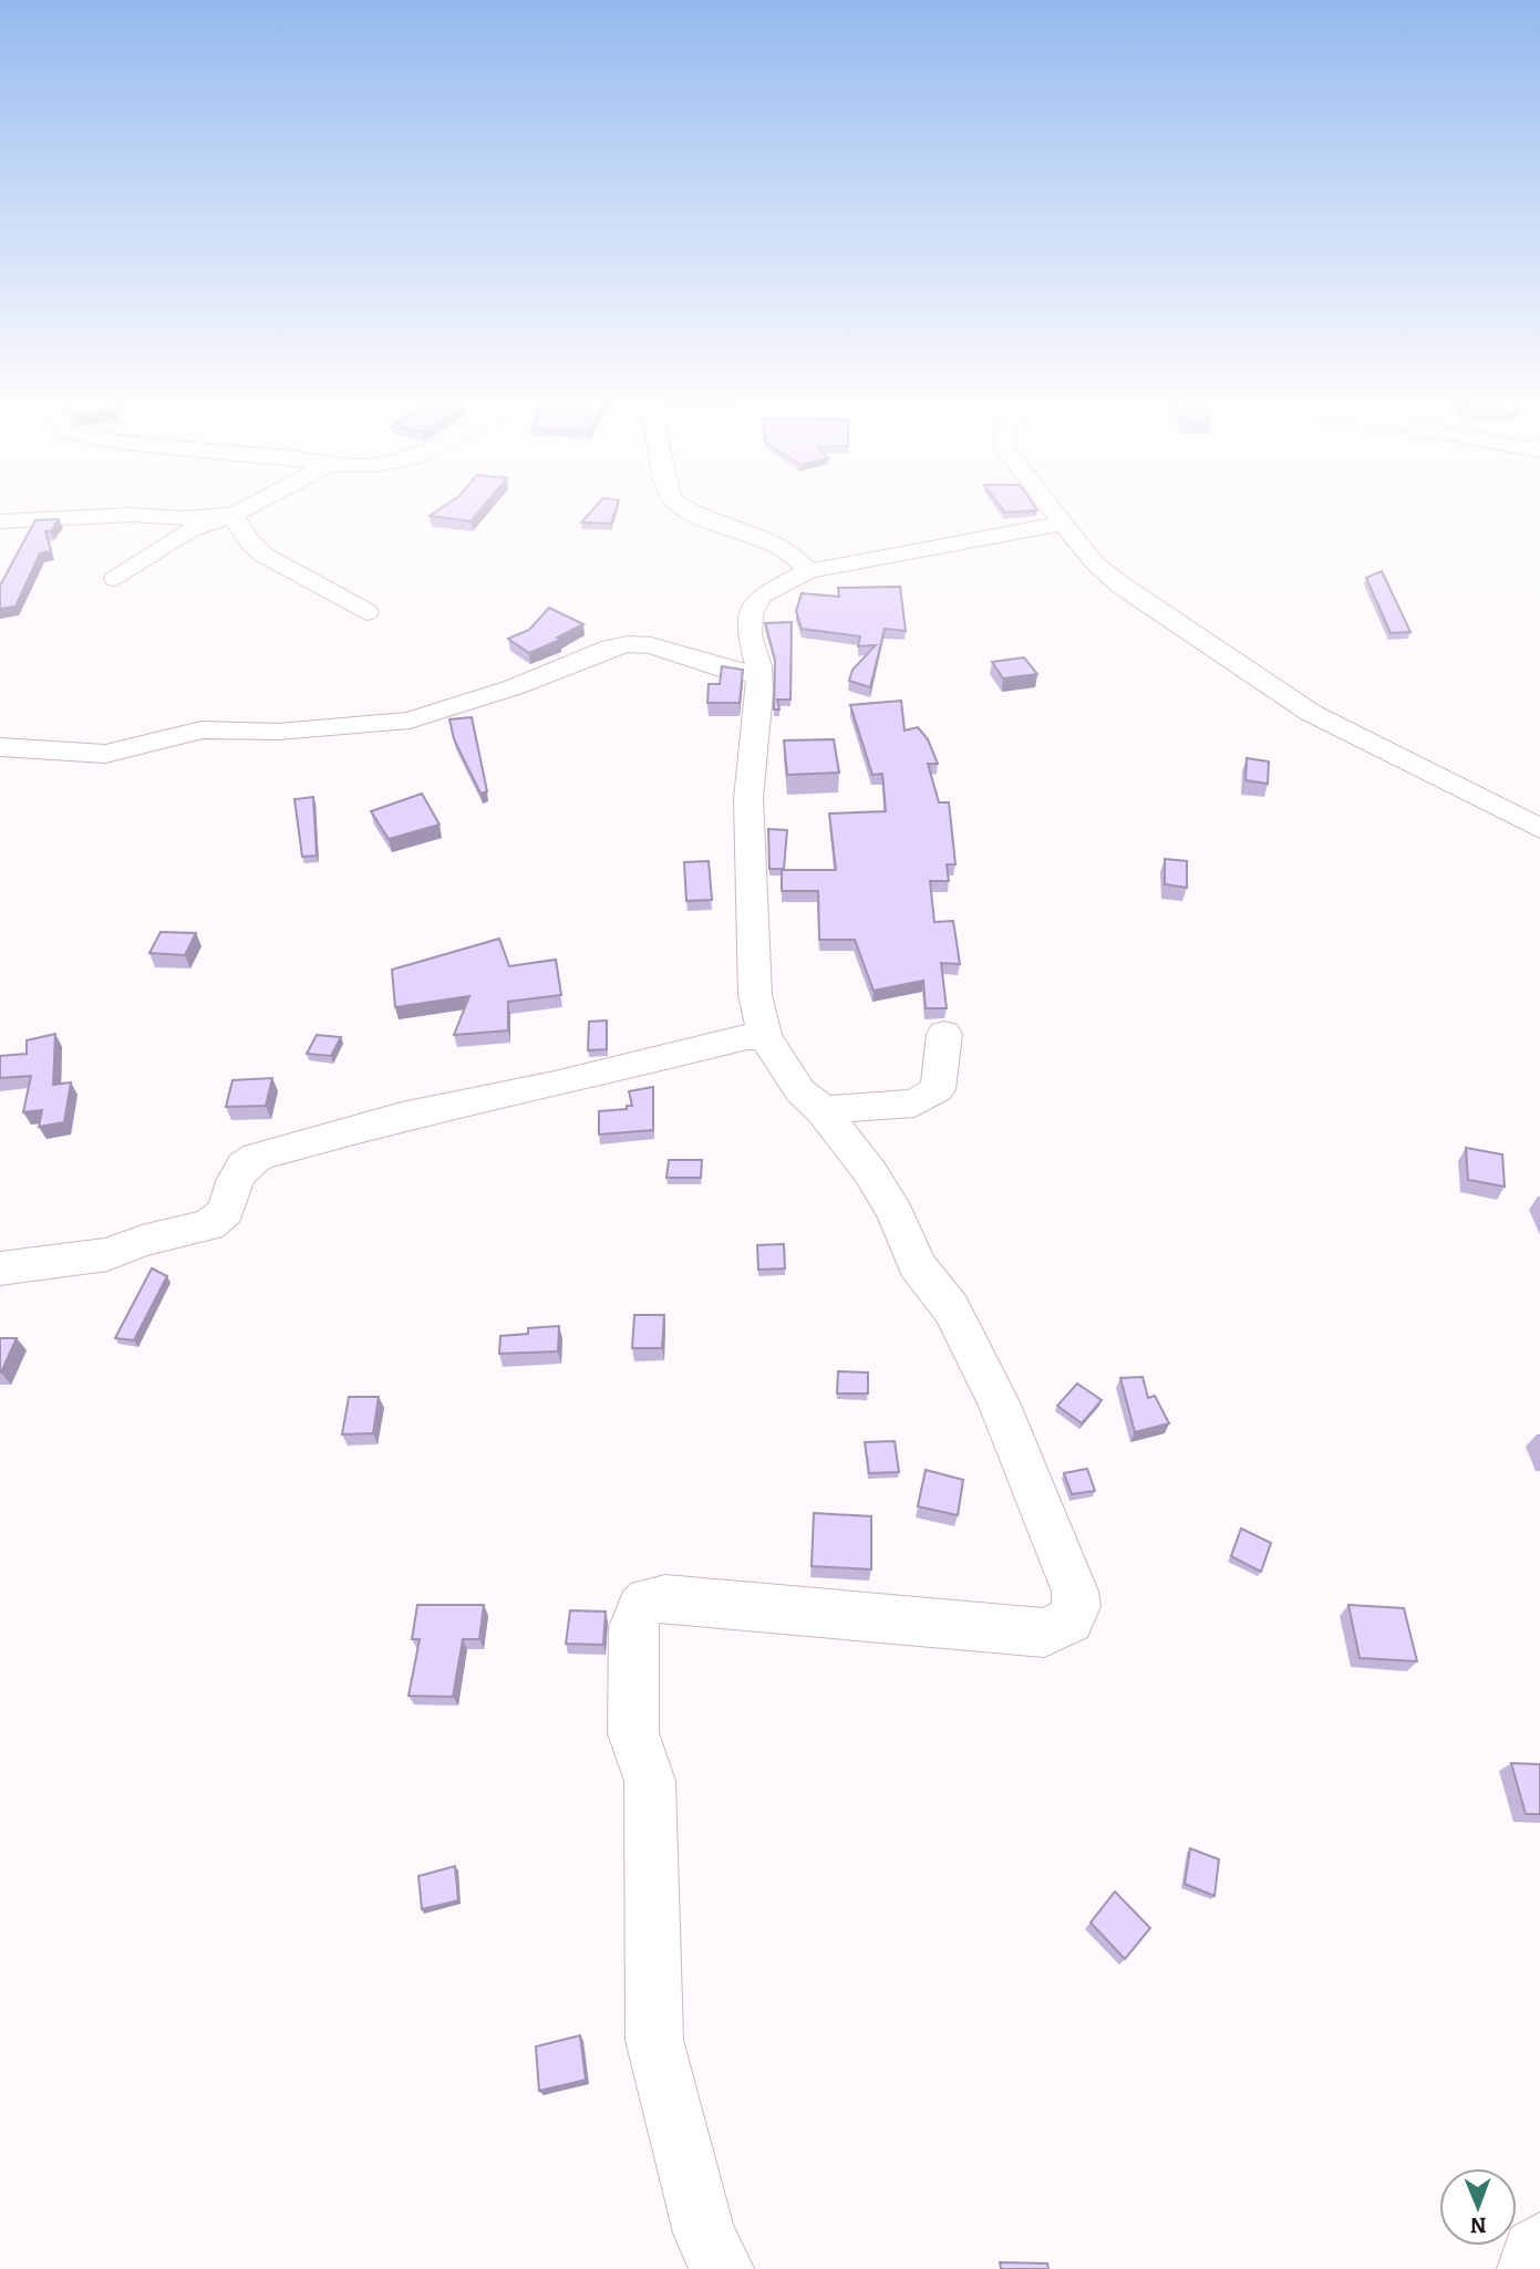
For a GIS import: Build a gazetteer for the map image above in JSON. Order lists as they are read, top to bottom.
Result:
{
  "north": "bottom"
}
